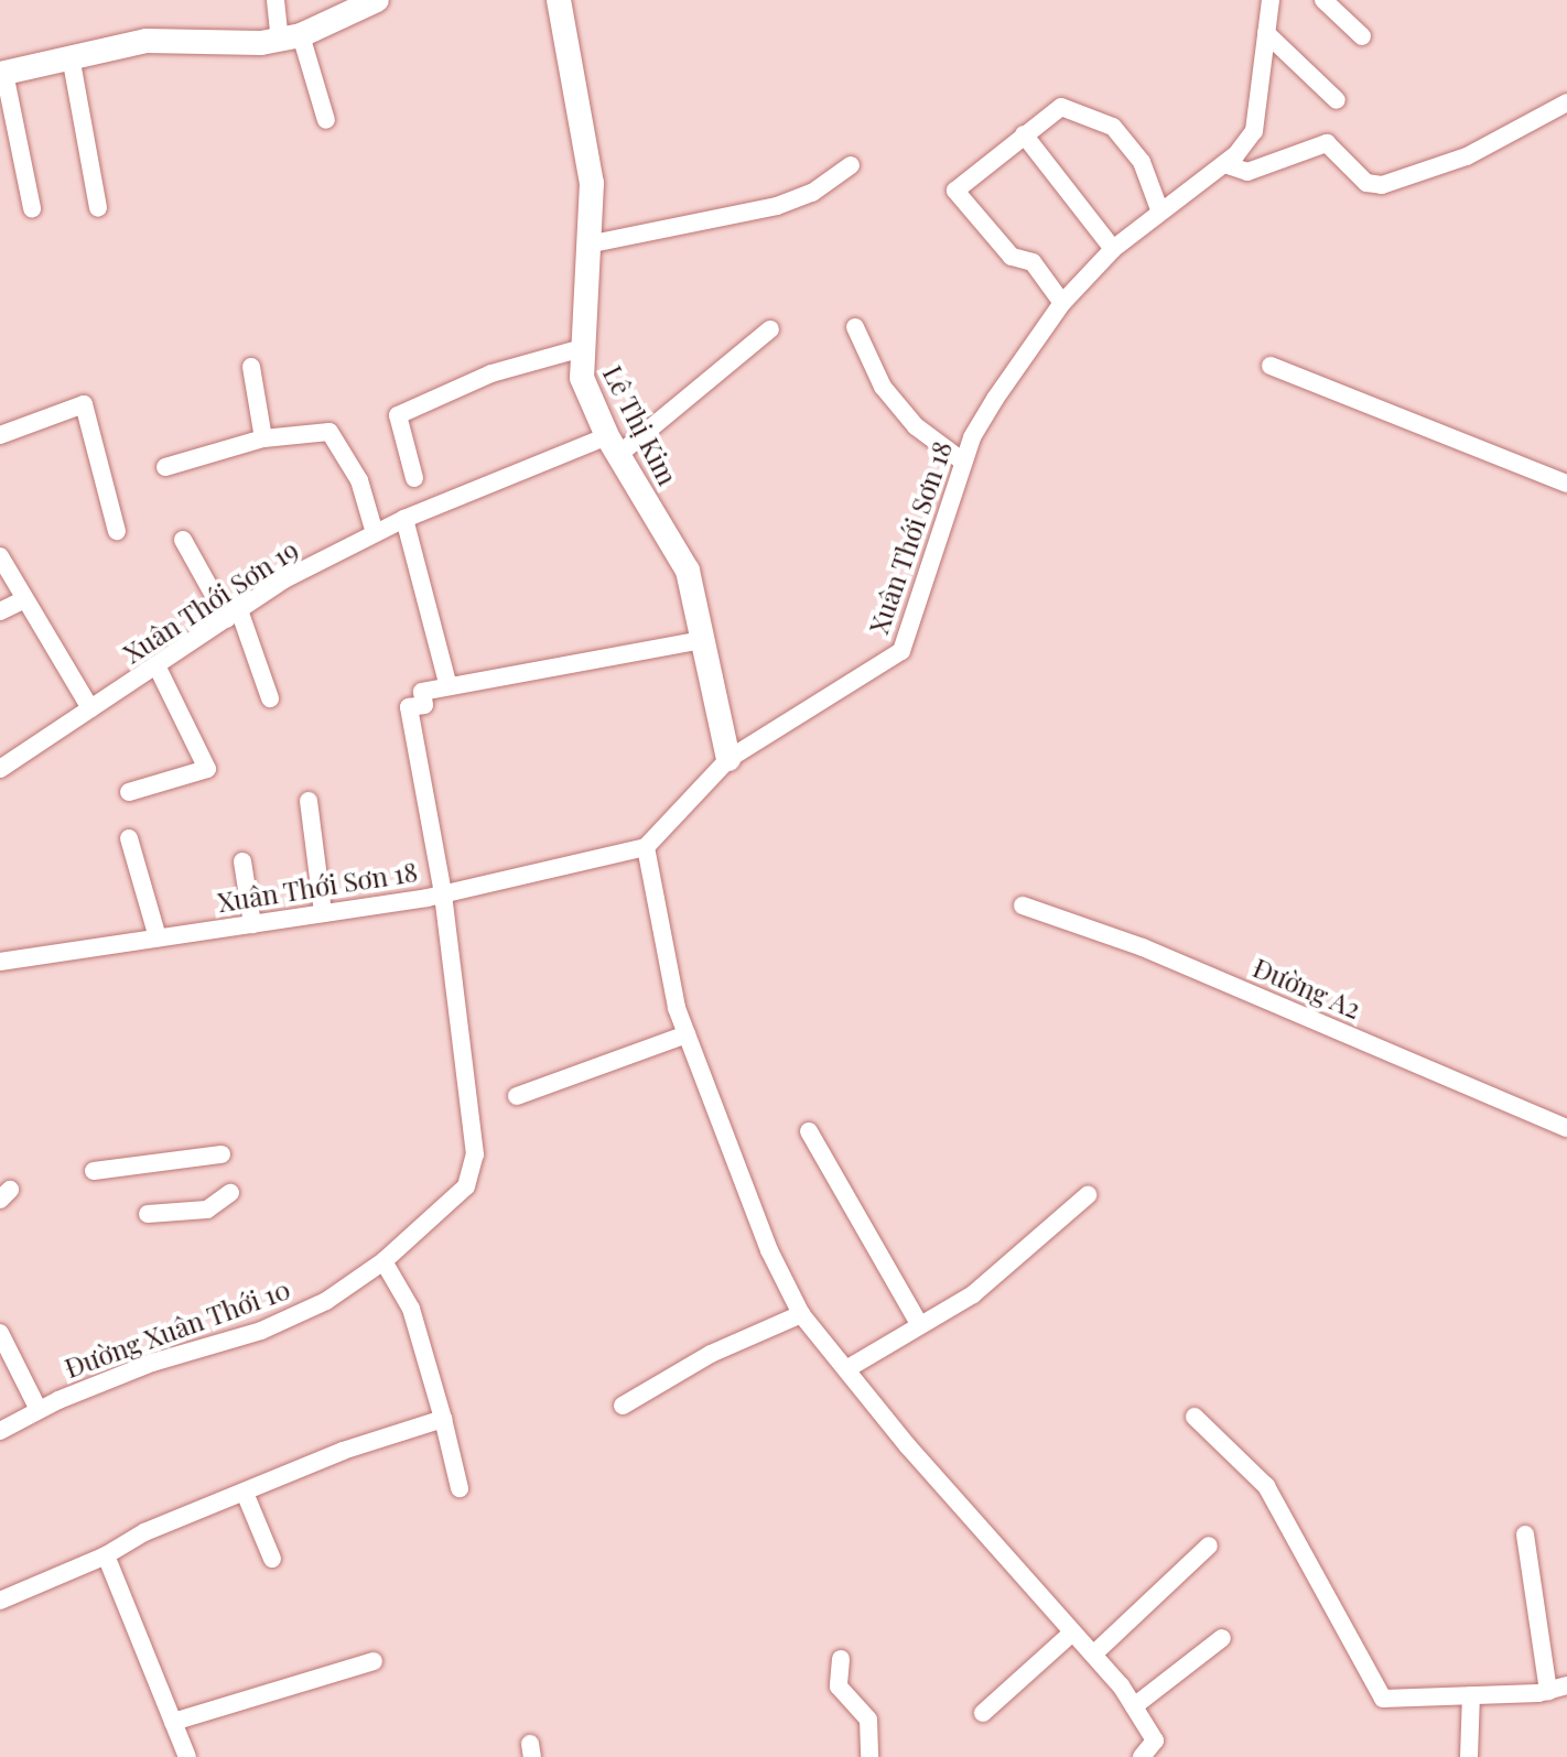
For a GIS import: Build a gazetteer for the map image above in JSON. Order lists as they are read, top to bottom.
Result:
{
  "streets": {
    "street": [
      "Lê Thị Kim",
      "Xuân Thới Sơn 18",
      "Xuân Thới Sơn 19",
      "Đường A2",
      "Đường Xuân Thới 10"
    ]
  },
  "crossings": [
    ["Lê Thị Kim", "Xuân Thới Sơn 18"],
    ["Lê Thị Kim", "Xuân Thới Sơn 19"],
    ["Xuân Thới Sơn 18", "Đường Xuân Thới 10"]
  ]
}
